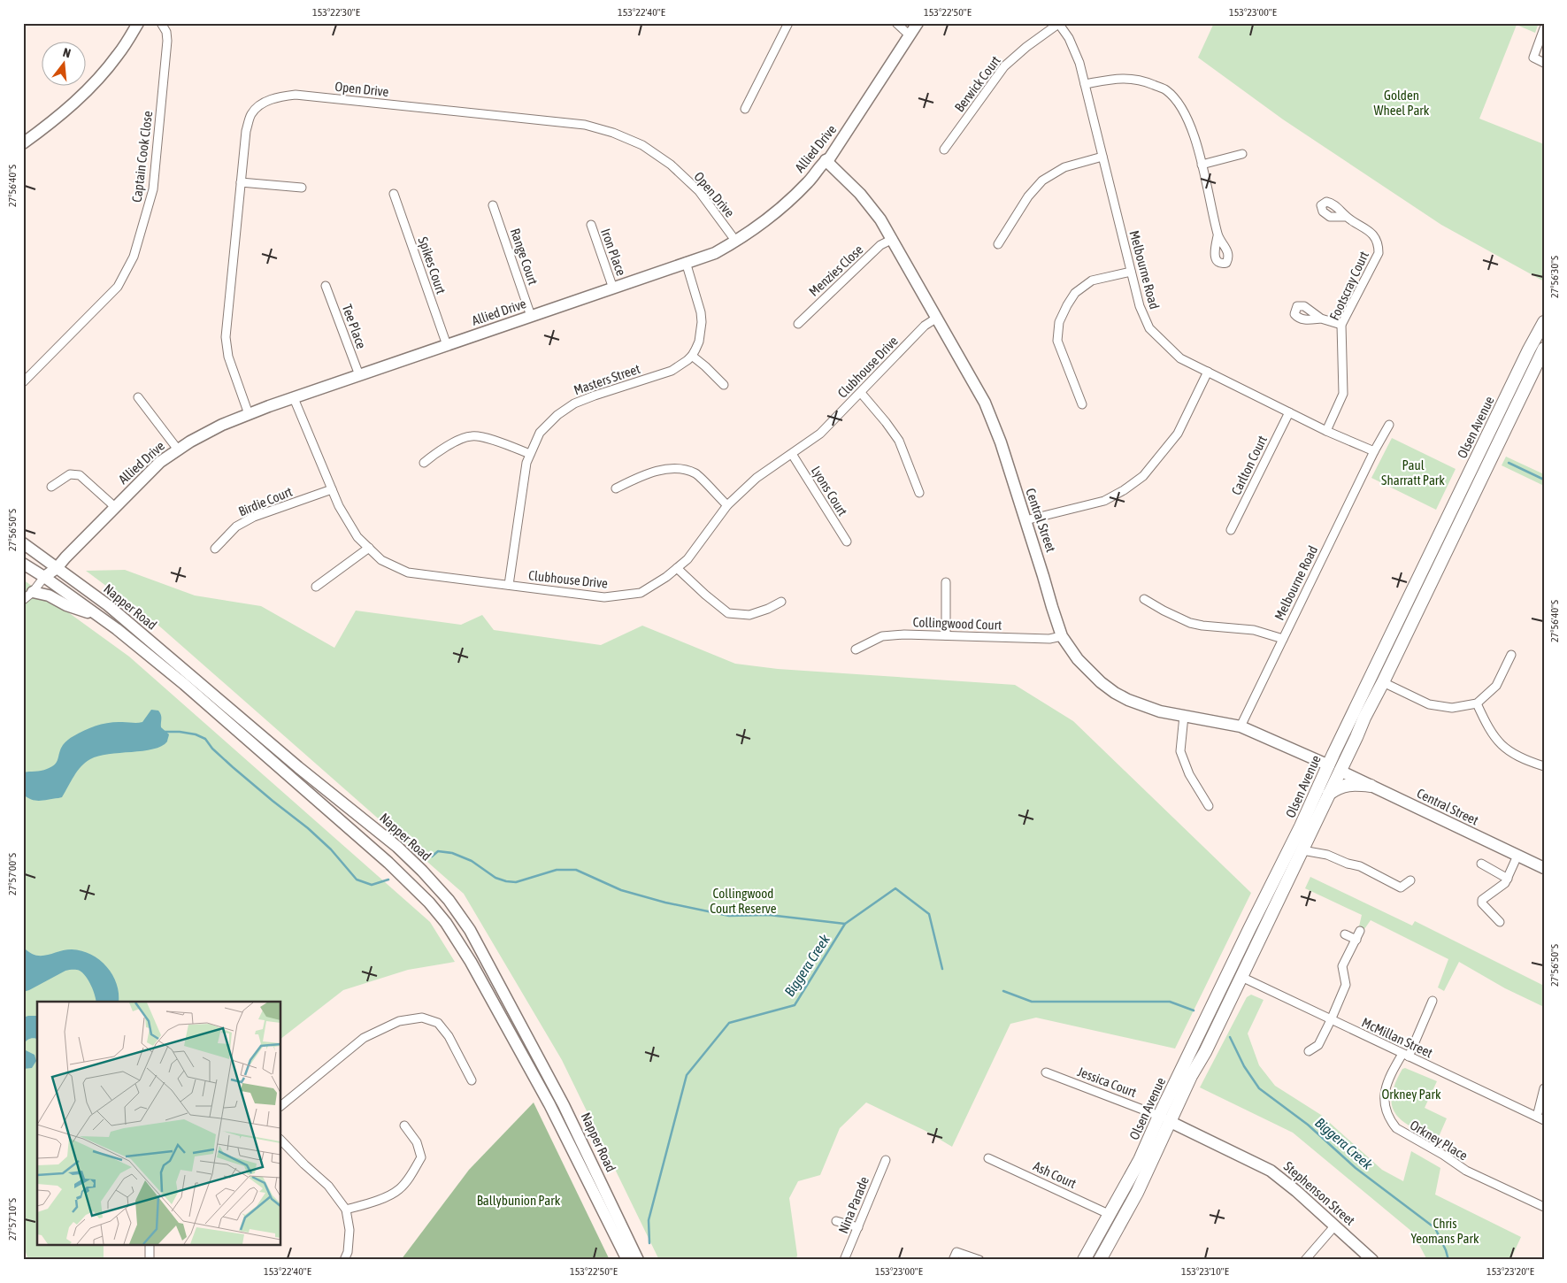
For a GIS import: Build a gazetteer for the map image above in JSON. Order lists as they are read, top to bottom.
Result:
{
  "streets": {
    "main road": ["Olsen Avenue"],
    "street": [
      "Berwick Court",
      "Open Drive",
      "Allied Drive",
      "Captain Cook Close",
      "Iron Place",
      "Range Court",
      "Spikes Court",
      "Melbourne Road",
      "Menzies Close",
      "Footscray Court",
      "Tee Place",
      "Clubhouse Drive",
      "Masters Street",
      "Carlton Court",
      "Lyons Court",
      "Birdie Court",
      "Central Street",
      "Napper Road",
      "Collingwood Court",
      "McMillan Street",
      "Jessica Court",
      "Orkney Place",
      "Ash Court",
      "Stephenson Street",
      "Nina Parade"
    ]
  },
  "crossings": [
    ["Berwick Court", "Melbourne Road"],
    ["Open Drive", "Allied Drive"],
    ["Allied Drive", "Iron Place"],
    ["Allied Drive", "Range Court"],
    ["Allied Drive", "Spikes Court"],
    ["Allied Drive", "Tee Place"],
    ["Allied Drive", "Clubhouse Drive"],
    ["Allied Drive", "Central Street"],
    ["Allied Drive", "Napper Road"],
    ["Melbourne Road", "Footscray Court"],
    ["Melbourne Road", "Carlton Court"],
    ["Melbourne Road", "Central Street"],
    ["Menzies Close", "Central Street"],
    ["Clubhouse Drive", "Masters Street"],
    ["Clubhouse Drive", "Lyons Court"],
    ["Clubhouse Drive", "Birdie Court"],
    ["Clubhouse Drive", "Central Street"],
    ["Olsen Avenue", "Central Street"],
    ["Olsen Avenue", "McMillan Street"],
    ["Olsen Avenue", "Jessica Court"],
    ["Olsen Avenue", "Ash Court"],
    ["Olsen Avenue", "Stephenson Street"],
    ["Central Street", "Collingwood Court"],
    ["McMillan Street", "Orkney Place"],
    ["Jessica Court", "Stephenson Street"]
  ],
  "water": ["Biggera Creek"],
  "parks": [
    "Golden Wheel Park",
    "Paul Sharratt Park",
    "Collingwood Court Reserve",
    "Orkney Park",
    "Ballybunion Park",
    "Chris Yeomans Park"
  ],
  "north": "top",
  "coordinates": [
    "153°22'30\"E",
    "153°22'40\"E",
    "153°22'50\"E",
    "153°23'00\"E",
    "27°56'40\"S",
    "27°56'30\"S",
    "27°56'50\"S",
    "27°57'00\"S",
    "27°57'10\"S",
    "153°23'10\"E",
    "153°23'20\"E"
  ]
}
